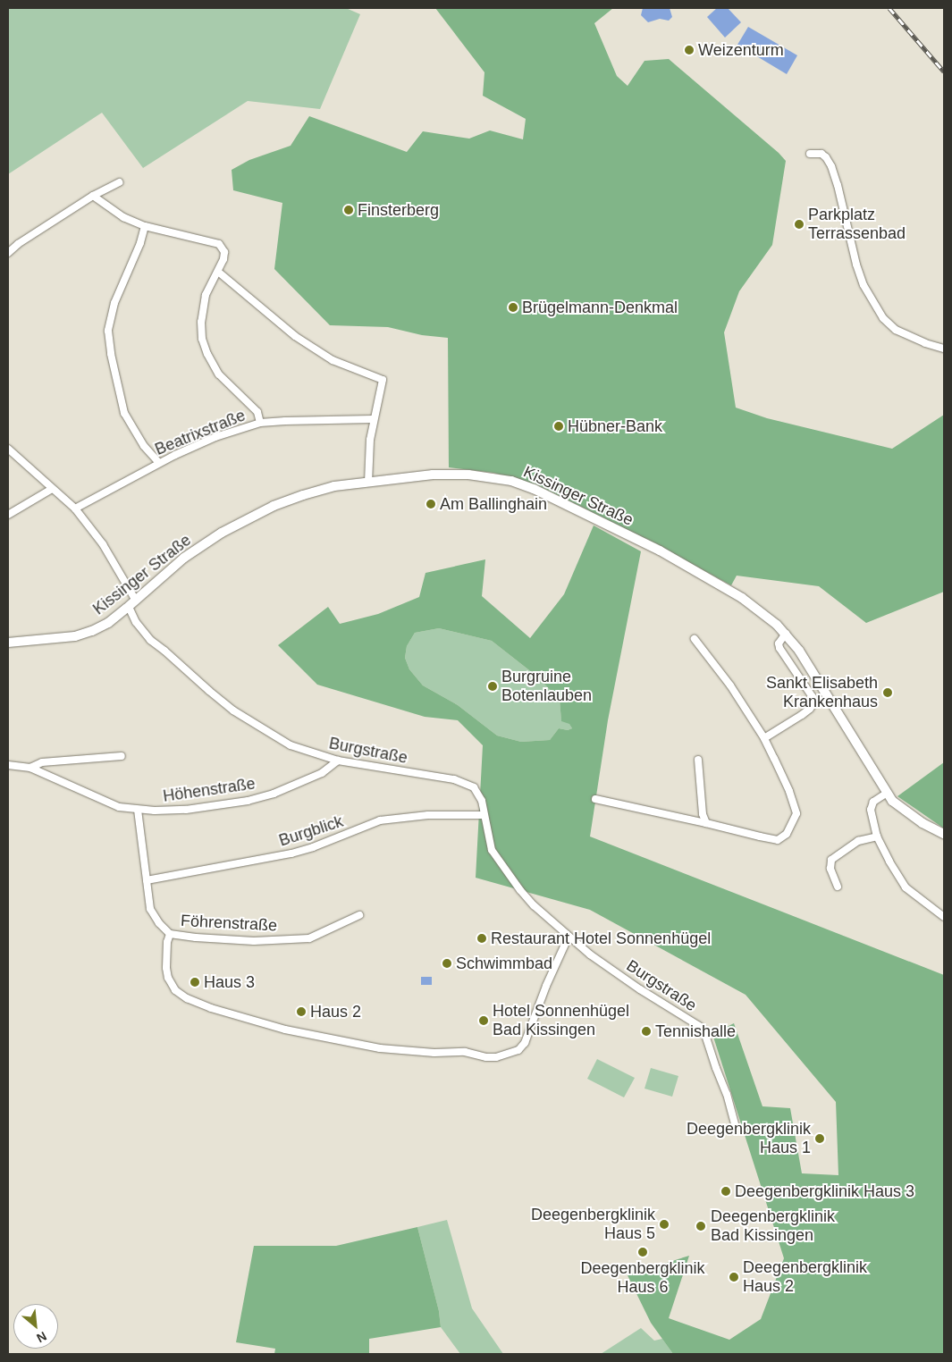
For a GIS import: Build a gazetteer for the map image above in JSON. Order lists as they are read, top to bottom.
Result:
{
  "streets": {
    "street": [
      "Beatrixstraße",
      "Kissinger Straße",
      "Burgstraße",
      "Höhenstraße",
      "Burgblick",
      "Föhrenstraße"
    ]
  },
  "crossings": [
    ["Beatrixstraße", "Burgstraße"],
    ["Kissinger Straße", "Burgstraße"],
    ["Burgstraße", "Höhenstraße"],
    ["Burgstraße", "Burgblick"],
    ["Höhenstraße", "Föhrenstraße"],
    ["Burgblick", "Föhrenstraße"]
  ],
  "places": [
    "Weizenturm",
    "Finsterberg",
    "Parkplatz Terrassenbad",
    "Brügelmann-Denkmal",
    "Hübner-Bank",
    "Am Ballinghain",
    "Burgruine Botenlauben",
    "Sankt Elisabeth Krankenhaus",
    "Restaurant Hotel Sonnenhügel",
    "Schwimmbad",
    "Haus 3",
    "Haus 2",
    "Hotel Sonnenhügel Bad Kissingen",
    "Tennishalle",
    "Deegenbergklinik Haus 1",
    "Deegenbergklinik Haus 3",
    "Deegenbergklinik Haus 5",
    "Deegenbergklinik Bad Kissingen",
    "Deegenbergklinik Haus 6",
    "Deegenbergklinik Haus 2"
  ],
  "north": "bottom right"
}
